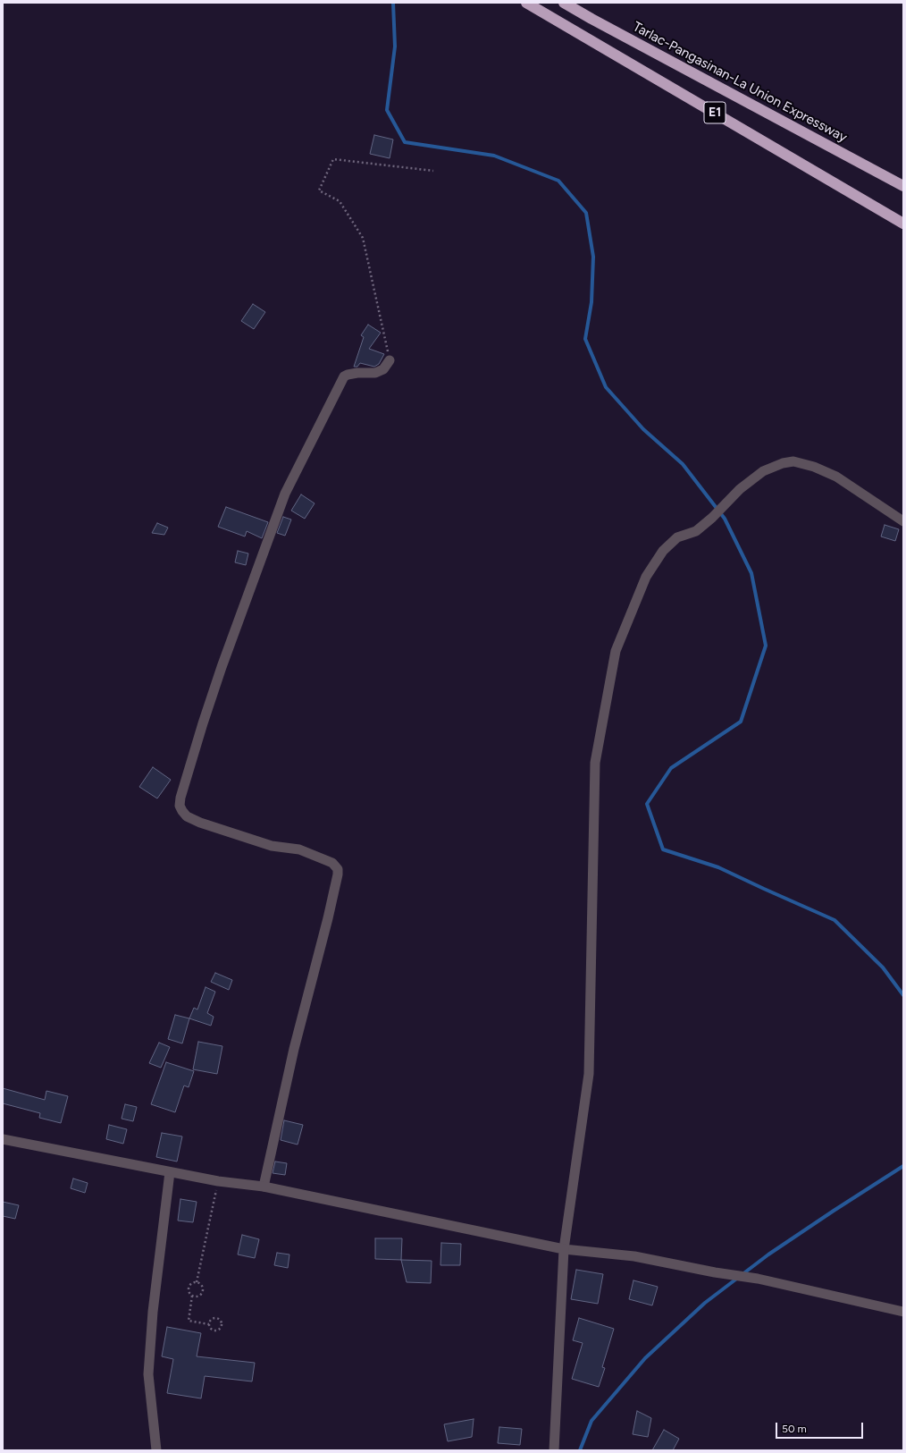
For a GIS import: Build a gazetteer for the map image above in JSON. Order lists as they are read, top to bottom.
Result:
{
  "streets": {
    "highway": ["Tarlac-Pangasinan-La Union Expressway", "E1"]
  },
  "scale_bar": "50 m"
}
